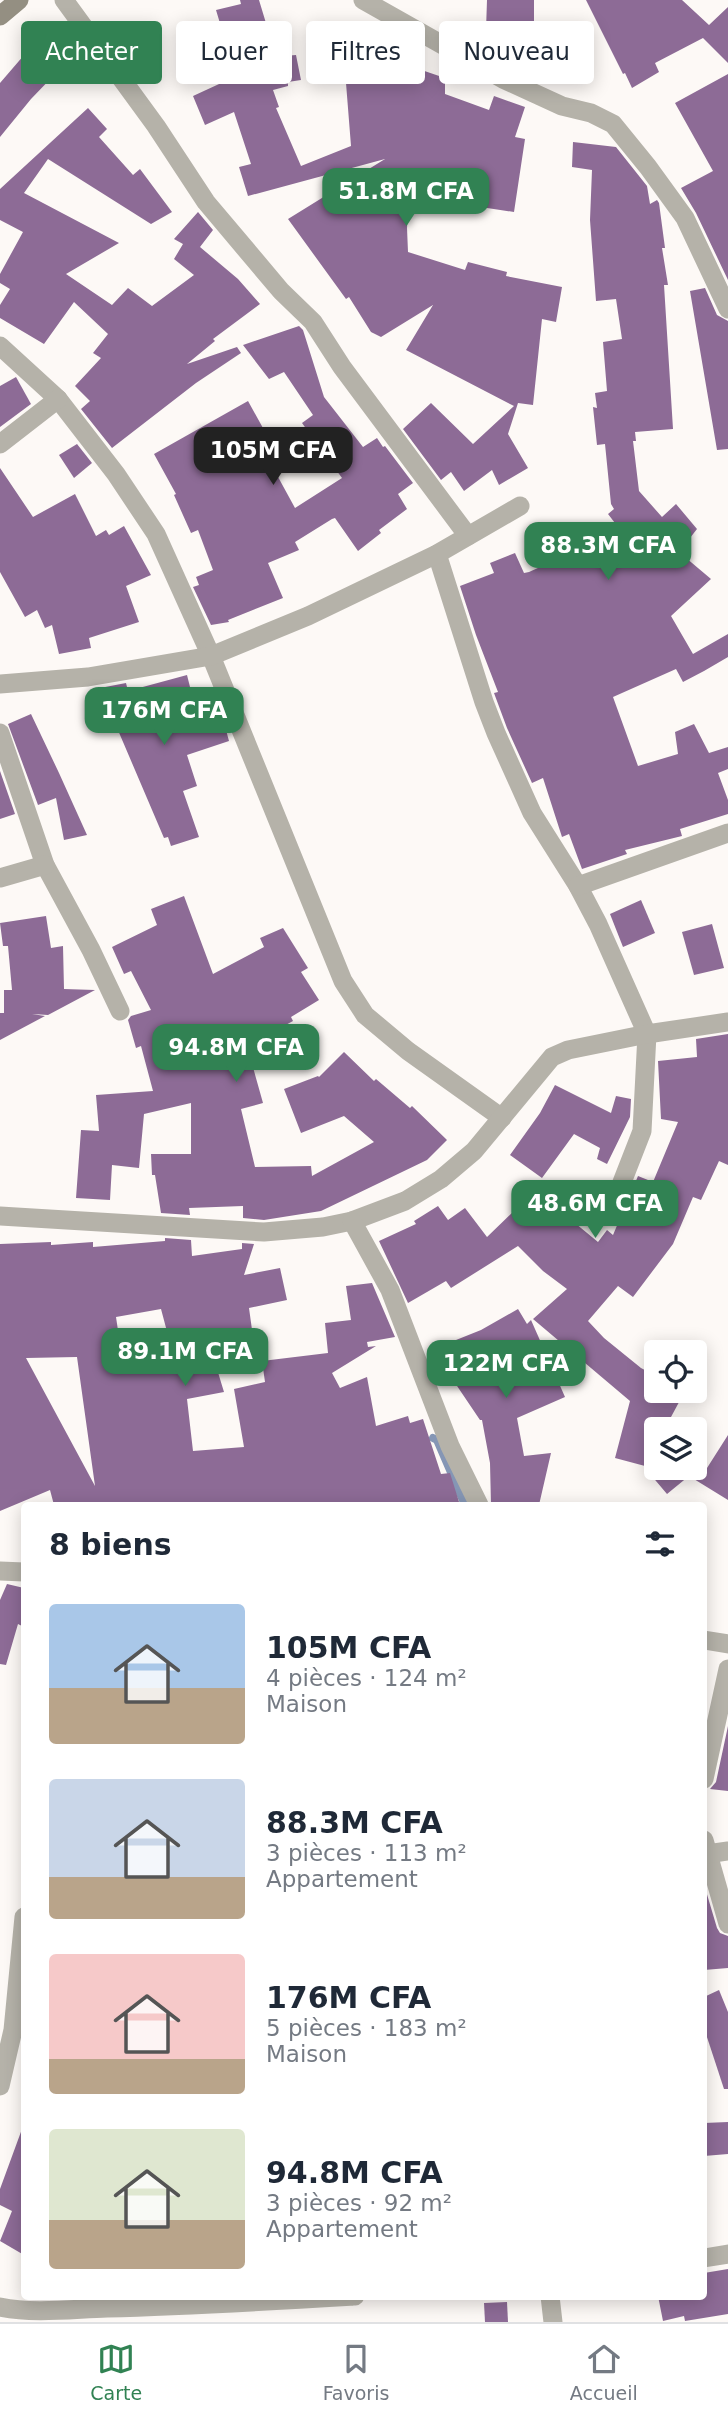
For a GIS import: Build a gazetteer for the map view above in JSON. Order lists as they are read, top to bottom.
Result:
{
  "page": {
    "chip": [
      "Acheter",
      "Louer",
      "Filtres",
      "Nouveau"
    ],
    "price": [
      "51.8M CFA",
      "105M CFA",
      "88.3M CFA",
      "176M CFA",
      "94.8M CFA",
      "48.6M CFA",
      "89.1M CFA",
      "122M CFA"
    ],
    "heading": "8 biens",
    "list": [
      {
        "name": "105M CFA",
        "note": "4 pièces · 124 m² · Maison"
      },
      {
        "name": "88.3M CFA",
        "note": "3 pièces · 113 m² · Appartement"
      },
      {
        "name": "176M CFA",
        "note": "5 pièces · 183 m² · Maison"
      },
      {
        "name": "94.8M CFA",
        "note": "3 pièces · 92 m² · Appartement"
      }
    ],
    "tabs": ["Carte", "Favoris", "Accueil"]
  }
}
